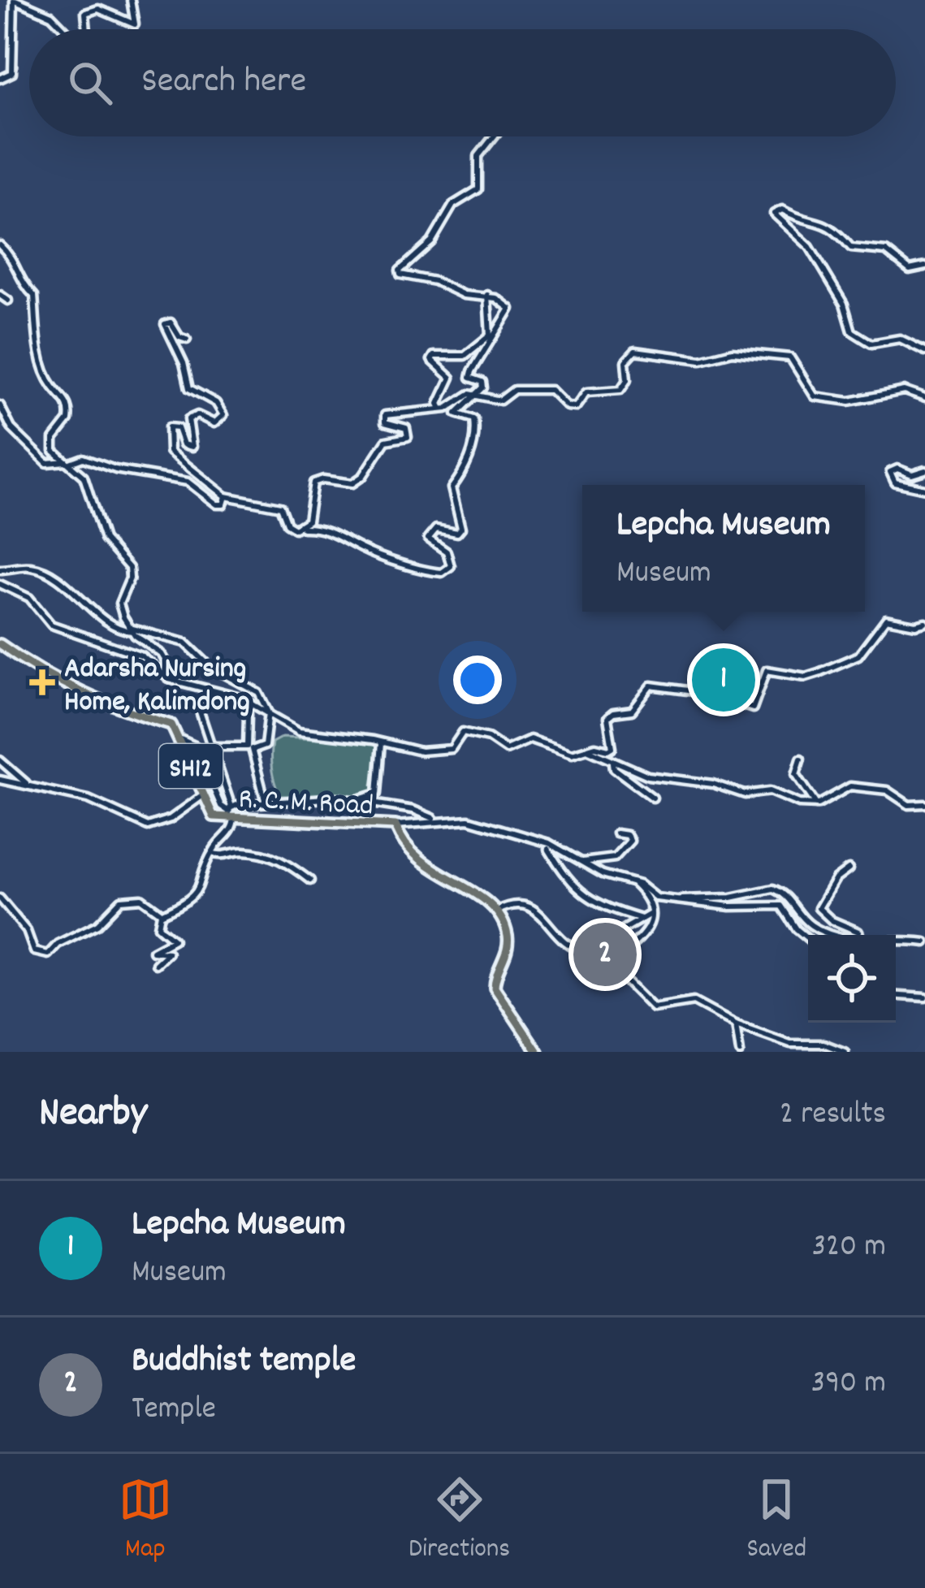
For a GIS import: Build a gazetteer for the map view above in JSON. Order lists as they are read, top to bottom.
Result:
{
  "streets": {
    "main road": ["SH12", "R. C. M. Road"]
  },
  "crossings": [
    ["SH12", "R. C. M. Road"]
  ],
  "places": {
    "health": ["Adarsha Nursing Home, Kalimdong"]
  },
  "page": {
    "search": "Search here",
    "popup": ["Lepcha Museum", "Museum"],
    "pins": ["1", "2"],
    "heading": ["Nearby", "2 results"],
    "list": [
      {
        "mark": "1",
        "name": "Lepcha Museum",
        "note": "Museum",
        "value": "320 m"
      },
      {
        "mark": "2",
        "name": "Buddhist temple",
        "note": "Temple",
        "value": "390 m"
      }
    ],
    "nav": ["Map", "Directions", "Saved"]
  }
}
